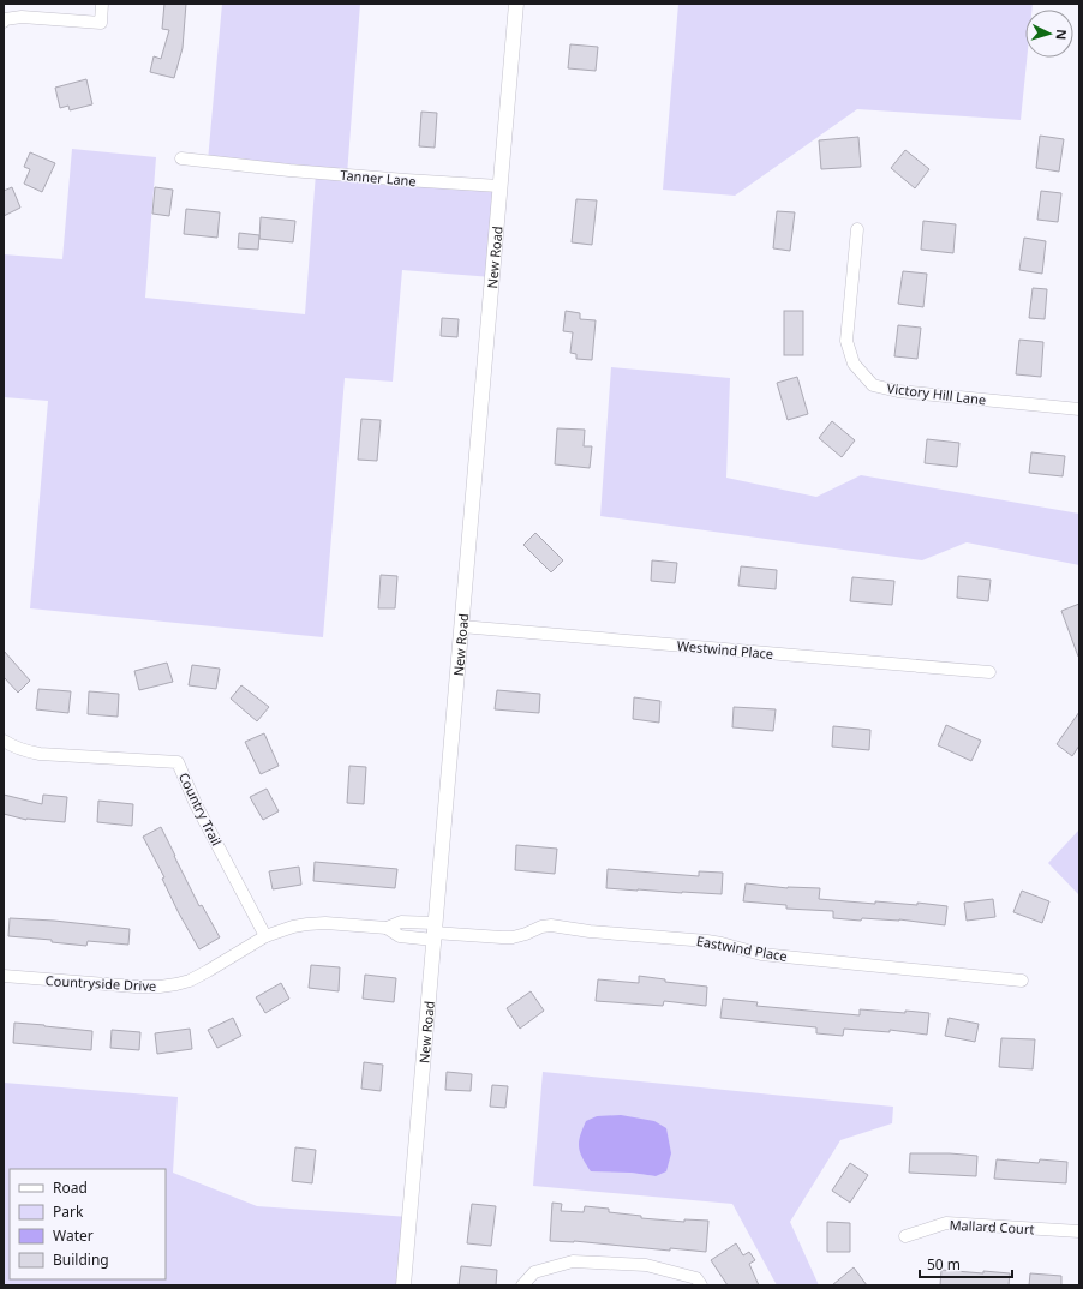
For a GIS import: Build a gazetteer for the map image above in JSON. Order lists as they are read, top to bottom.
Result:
{
  "streets": {
    "street": [
      "Tanner Lane",
      "New Road",
      "Victory Hill Lane",
      "Westwind Place",
      "Country Trail",
      "Eastwind Place",
      "Countryside Drive",
      "Mallard Court"
    ]
  },
  "crossings": [
    ["Tanner Lane", "New Road"],
    ["New Road", "Westwind Place"],
    ["New Road", "Eastwind Place"],
    ["New Road", "Countryside Drive"],
    ["Country Trail", "Countryside Drive"],
    ["Eastwind Place", "Countryside Drive"]
  ],
  "legend": [
    "Road",
    "Park",
    "Water",
    "Building"
  ],
  "scale_bar": "50 m",
  "north": "right"
}
